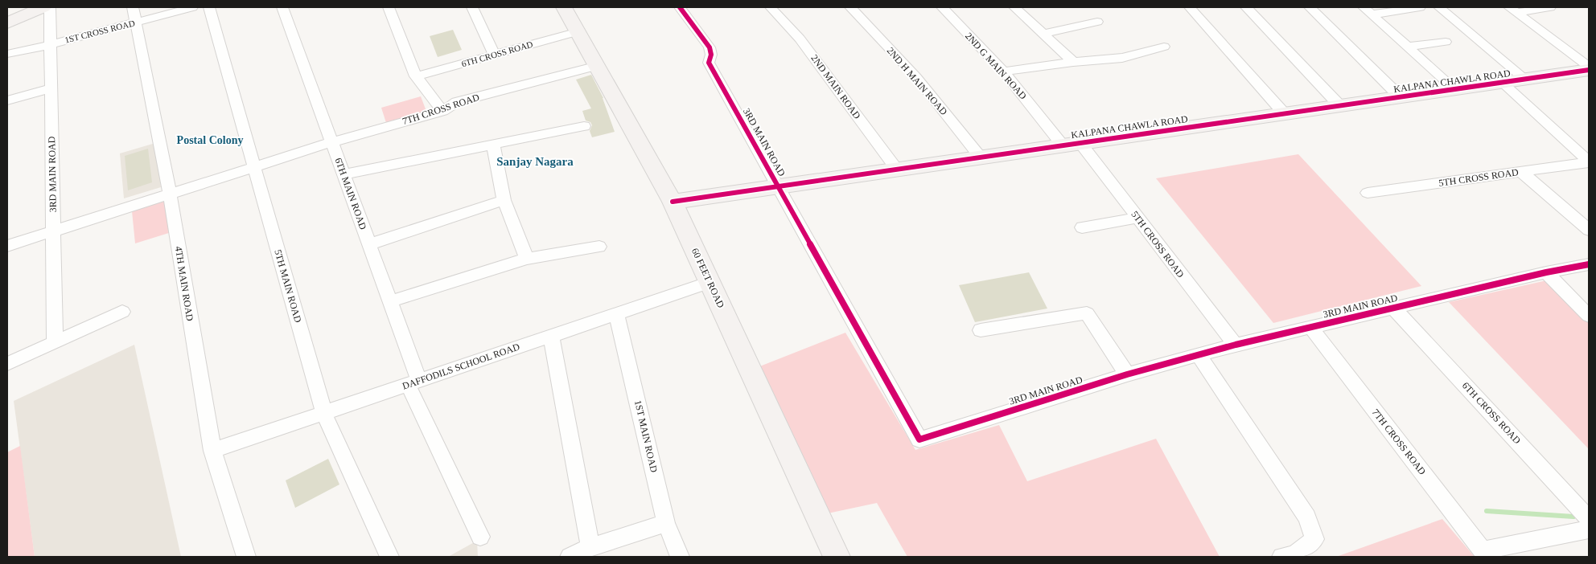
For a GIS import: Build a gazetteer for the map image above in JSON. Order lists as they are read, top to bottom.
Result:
{
  "streets": {
    "street": [
      "1ST CROSS ROAD",
      "6TH CROSS ROAD",
      "2ND G MAIN ROAD",
      "2ND H MAIN ROAD",
      "KALPANA CHAWLA ROAD",
      "2ND MAIN ROAD",
      "7TH CROSS ROAD",
      "3RD MAIN ROAD",
      "5TH CROSS ROAD",
      "6TH MAIN ROAD",
      "60 FEET ROAD",
      "4TH MAIN ROAD",
      "5TH MAIN ROAD",
      "DAFFODILS SCHOOL ROAD",
      "1ST MAIN ROAD"
    ]
  },
  "crossings": [
    ["1ST CROSS ROAD", "3RD MAIN ROAD"],
    ["1ST CROSS ROAD", "4TH MAIN ROAD"],
    ["6TH CROSS ROAD", "3RD MAIN ROAD"],
    ["6TH CROSS ROAD", "60 FEET ROAD"],
    ["2ND G MAIN ROAD", "KALPANA CHAWLA ROAD"],
    ["2ND G MAIN ROAD", "5TH CROSS ROAD"],
    ["2ND H MAIN ROAD", "KALPANA CHAWLA ROAD"],
    ["KALPANA CHAWLA ROAD", "2ND MAIN ROAD"],
    ["KALPANA CHAWLA ROAD", "3RD MAIN ROAD"],
    ["KALPANA CHAWLA ROAD", "5TH CROSS ROAD"],
    ["KALPANA CHAWLA ROAD", "60 FEET ROAD"],
    ["7TH CROSS ROAD", "3RD MAIN ROAD"],
    ["7TH CROSS ROAD", "6TH MAIN ROAD"],
    ["7TH CROSS ROAD", "60 FEET ROAD"],
    ["7TH CROSS ROAD", "4TH MAIN ROAD"],
    ["7TH CROSS ROAD", "5TH MAIN ROAD"],
    ["3RD MAIN ROAD", "5TH CROSS ROAD"],
    ["6TH MAIN ROAD", "DAFFODILS SCHOOL ROAD"],
    ["60 FEET ROAD", "DAFFODILS SCHOOL ROAD"],
    ["4TH MAIN ROAD", "DAFFODILS SCHOOL ROAD"],
    ["5TH MAIN ROAD", "DAFFODILS SCHOOL ROAD"],
    ["DAFFODILS SCHOOL ROAD", "1ST MAIN ROAD"]
  ],
  "districts": ["Postal Colony", "Sanjay Nagara"]
}
